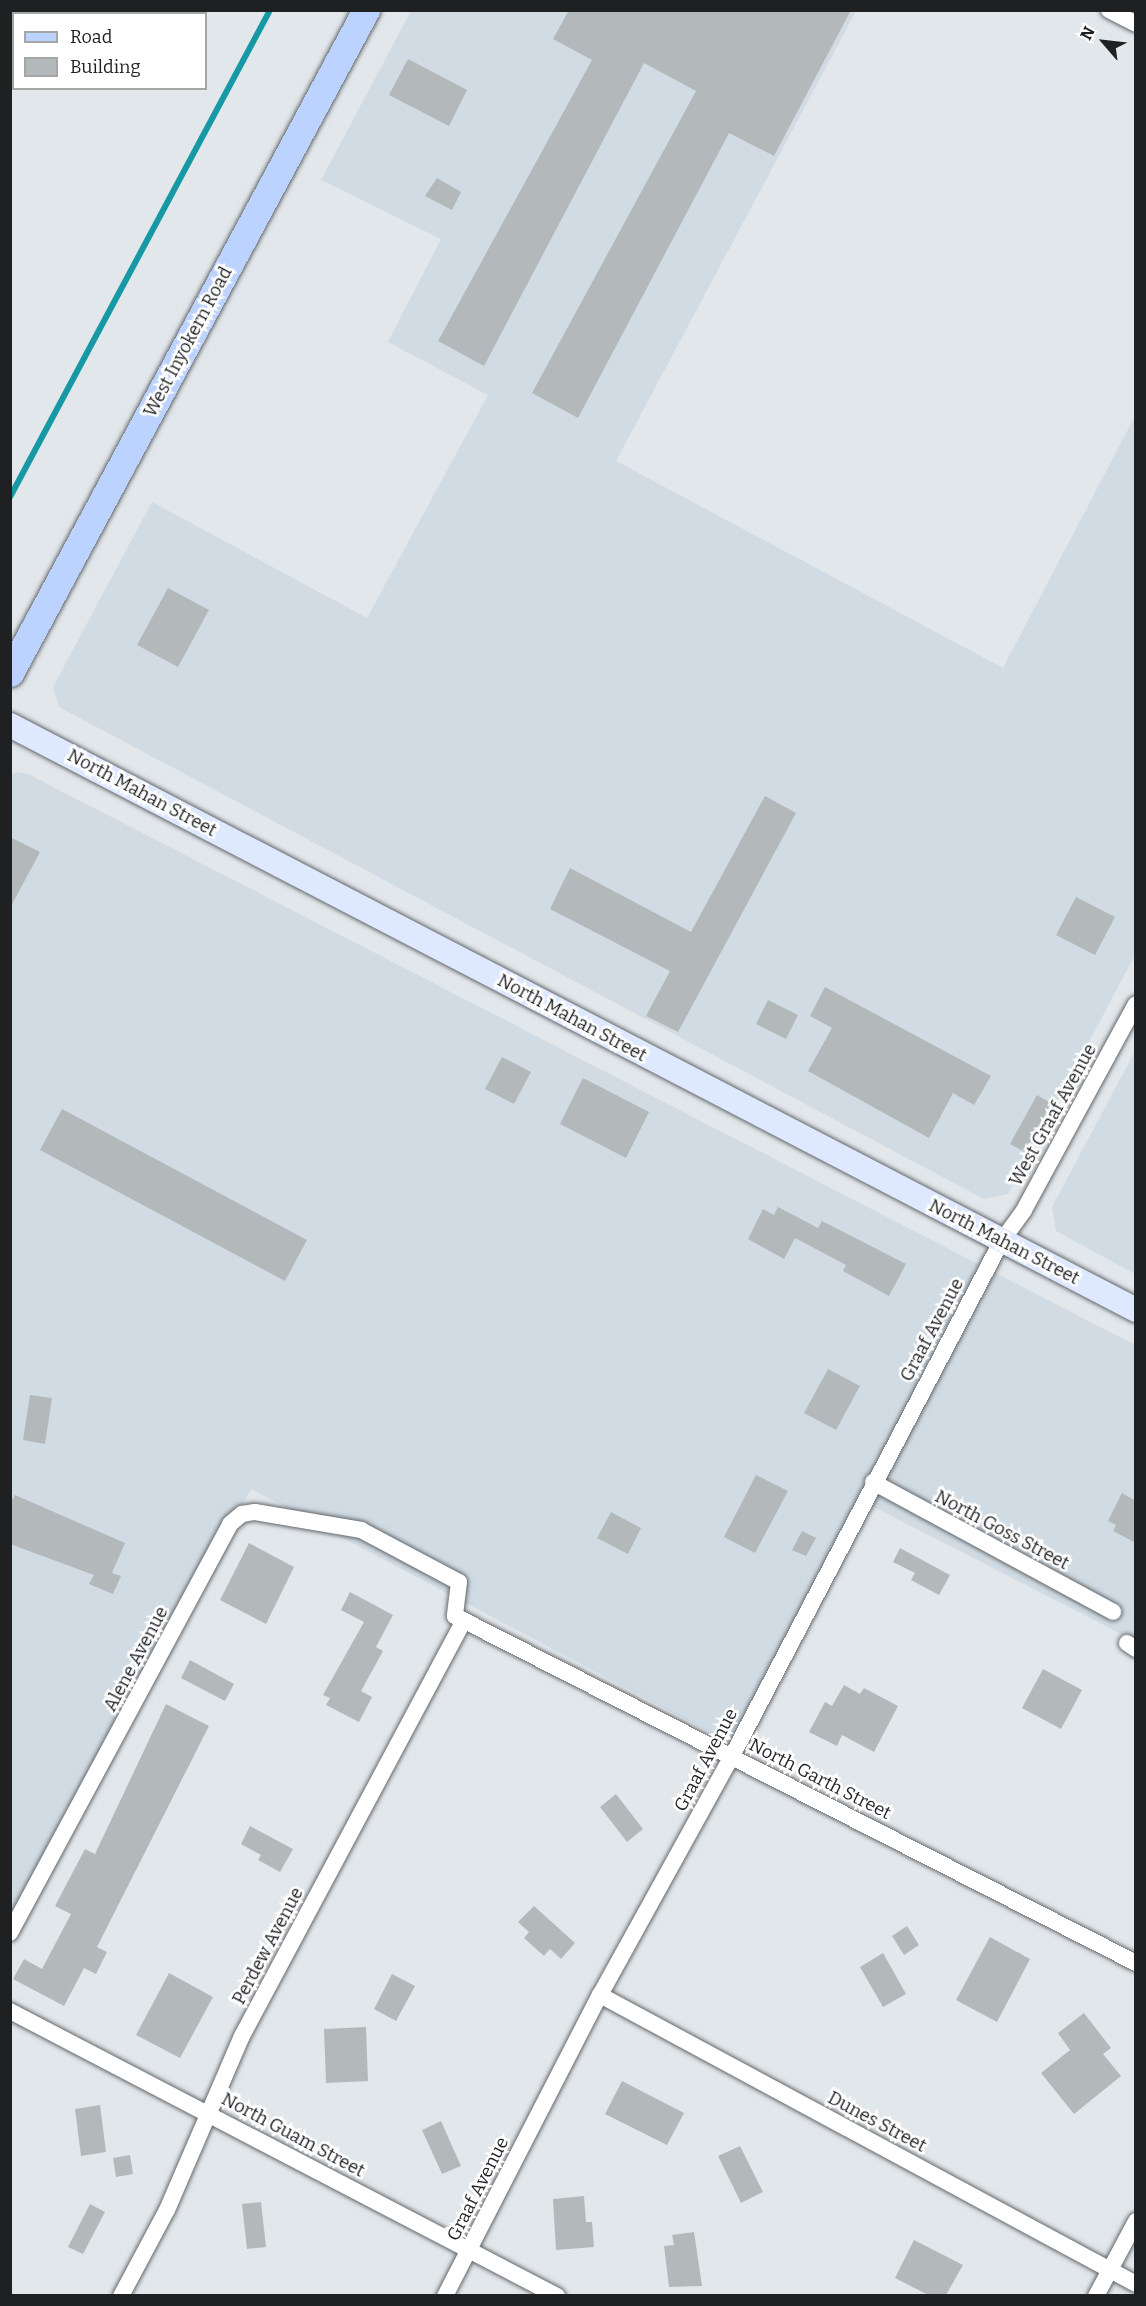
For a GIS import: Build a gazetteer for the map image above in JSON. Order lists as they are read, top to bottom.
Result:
{
  "streets": {
    "main road": ["West Inyokern Road"],
    "street": [
      "North Mahan Street",
      "West Graaf Avenue",
      "Graaf Avenue",
      "North Goss Street",
      "Alene Avenue",
      "North Garth Street",
      "Perdew Avenue",
      "Dunes Street",
      "North Guam Street"
    ]
  },
  "crossings": [
    ["North Mahan Street", "West Graaf Avenue"],
    ["North Mahan Street", "Graaf Avenue"],
    ["West Graaf Avenue", "Graaf Avenue"],
    ["Graaf Avenue", "North Goss Street"],
    ["Graaf Avenue", "North Garth Street"],
    ["Graaf Avenue", "Dunes Street"],
    ["Graaf Avenue", "North Guam Street"],
    ["Alene Avenue", "North Garth Street"],
    ["Alene Avenue", "Perdew Avenue"],
    ["North Garth Street", "Perdew Avenue"],
    ["Perdew Avenue", "North Guam Street"]
  ],
  "legend": ["Road", "Building"],
  "north": "top left"
}
